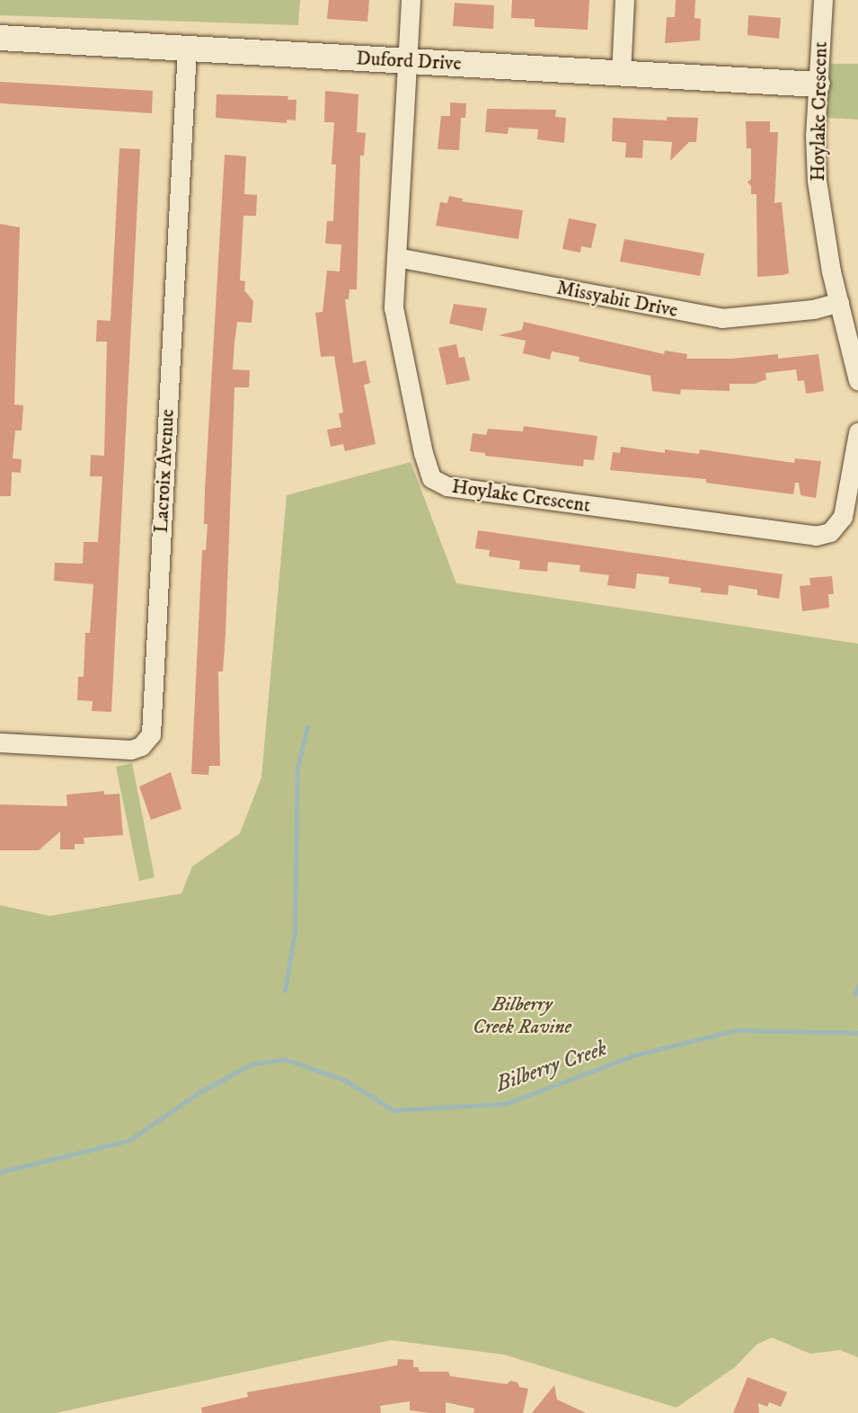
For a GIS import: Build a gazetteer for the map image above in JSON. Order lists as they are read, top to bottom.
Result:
{
  "streets": {
    "street": [
      "Duford Drive",
      "Hoylake Crescent",
      "Missyabit Drive",
      "Lacroix Avenue"
    ]
  },
  "crossings": [
    ["Duford Drive", "Hoylake Crescent"],
    ["Duford Drive", "Lacroix Avenue"],
    ["Hoylake Crescent", "Missyabit Drive"]
  ],
  "water": ["Bilberry Creek"],
  "parks": ["Bilberry Creek Ravine"]
}
